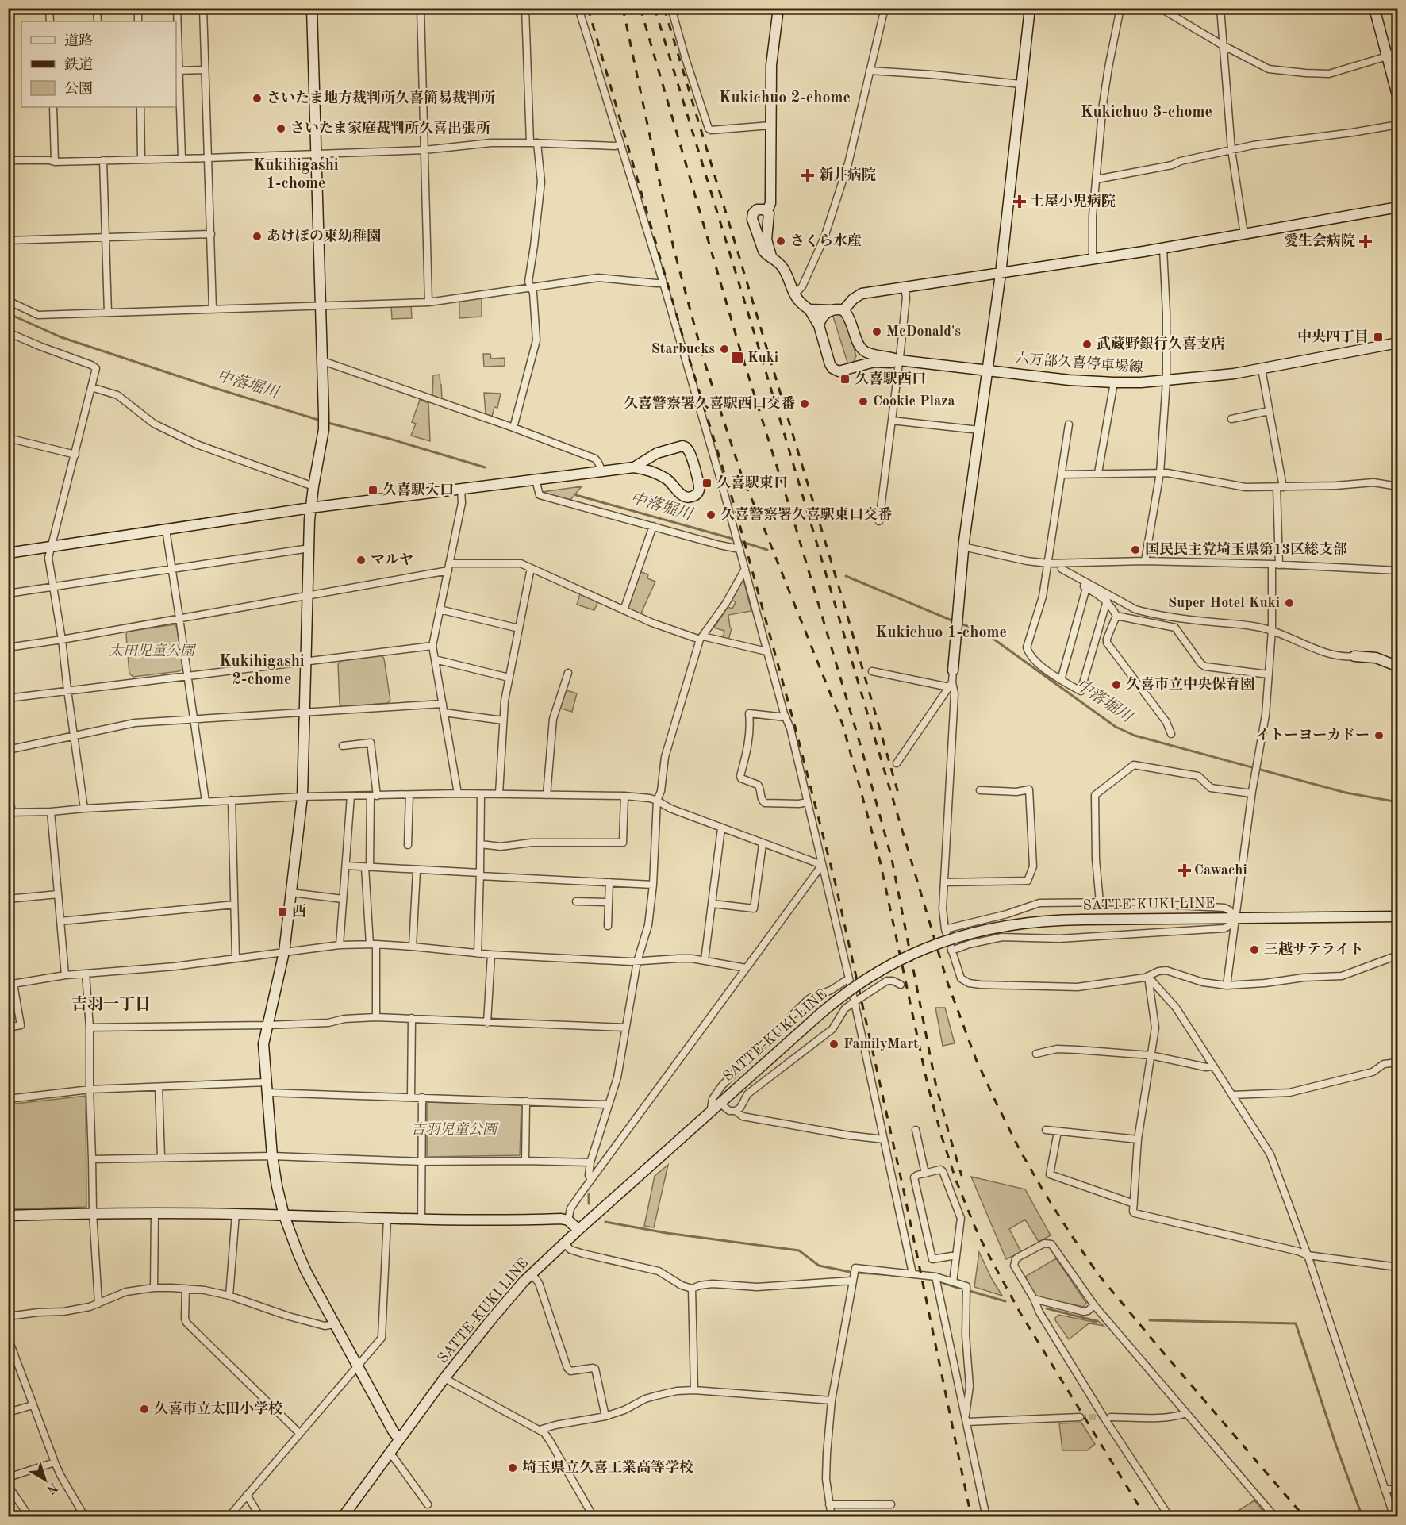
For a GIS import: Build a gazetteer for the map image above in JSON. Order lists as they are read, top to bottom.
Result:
{
  "streets": {
    "street": ["六万部久喜停車場線", "SATTE-KUKI LINE"]
  },
  "districts": [
    "Kukichuo 2-chome",
    "Kukichuo 3-chome",
    "Kukihigashi 1-chome",
    "Kukichuo 1-chome",
    "Kukihigashi 2-chome",
    "吉羽一丁目"
  ],
  "water": ["中落堀川"],
  "parks": ["太田児童公園", "吉羽児童公園"],
  "places": {
    "other": [
      "さいたま地方裁判所久喜簡易裁判所",
      "さいたま家庭裁判所久喜出張所",
      "あけぼの東幼稚園",
      "さくら水産",
      "McDonald's",
      "武蔵野銀行久喜支店",
      "Starbucks",
      "Cookie Plaza",
      "久喜警察署久喜駅西口交番",
      "久喜警察署久喜駅東口交番",
      "国民民主党埼玉県第13区総支部",
      "マルヤ",
      "Super Hotel Kuki",
      "久喜市立中央保育園",
      "イトーヨーカドー",
      "三越サテライト",
      "FamilyMart",
      "久喜市立太田小学校",
      "埼玉県立久喜工業高等学校"
    ],
    "health": [
      "新井病院",
      "土屋小児病院",
      "愛生会病院",
      "Cawachi"
    ],
    "transit": [
      "中央四丁目",
      "Kuki",
      "久喜駅西口",
      "久喜駅東口",
      "久喜駅入口",
      "西"
    ]
  },
  "legend": ["道路", "鉄道", "公園"],
  "north": "bottom right"
}
